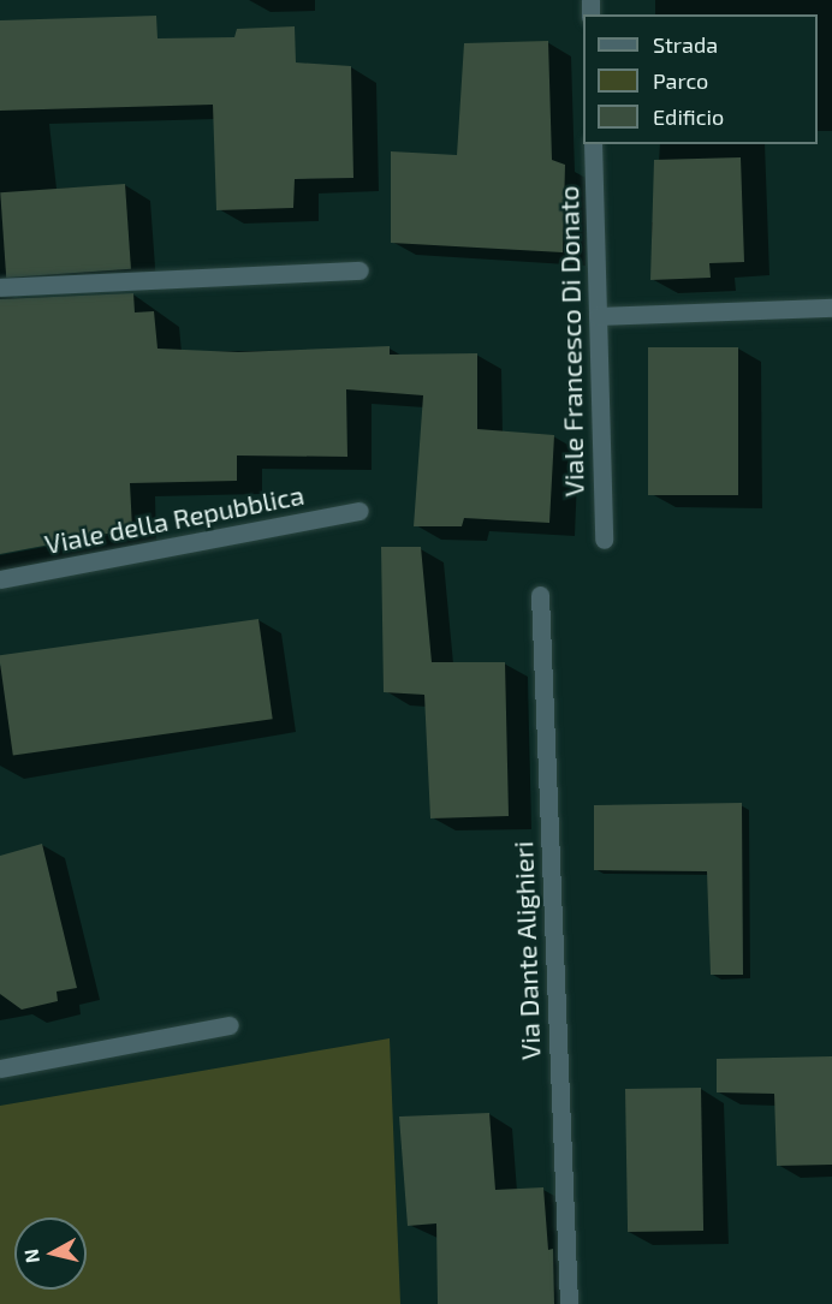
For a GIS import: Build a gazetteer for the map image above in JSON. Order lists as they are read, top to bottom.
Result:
{
  "streets": {
    "street": ["Viale Francesco Di Donato", "Viale della Repubblica", "Via Dante Alighieri"]
  },
  "legend": ["Strada", "Parco", "Edificio"],
  "north": "left"
}
